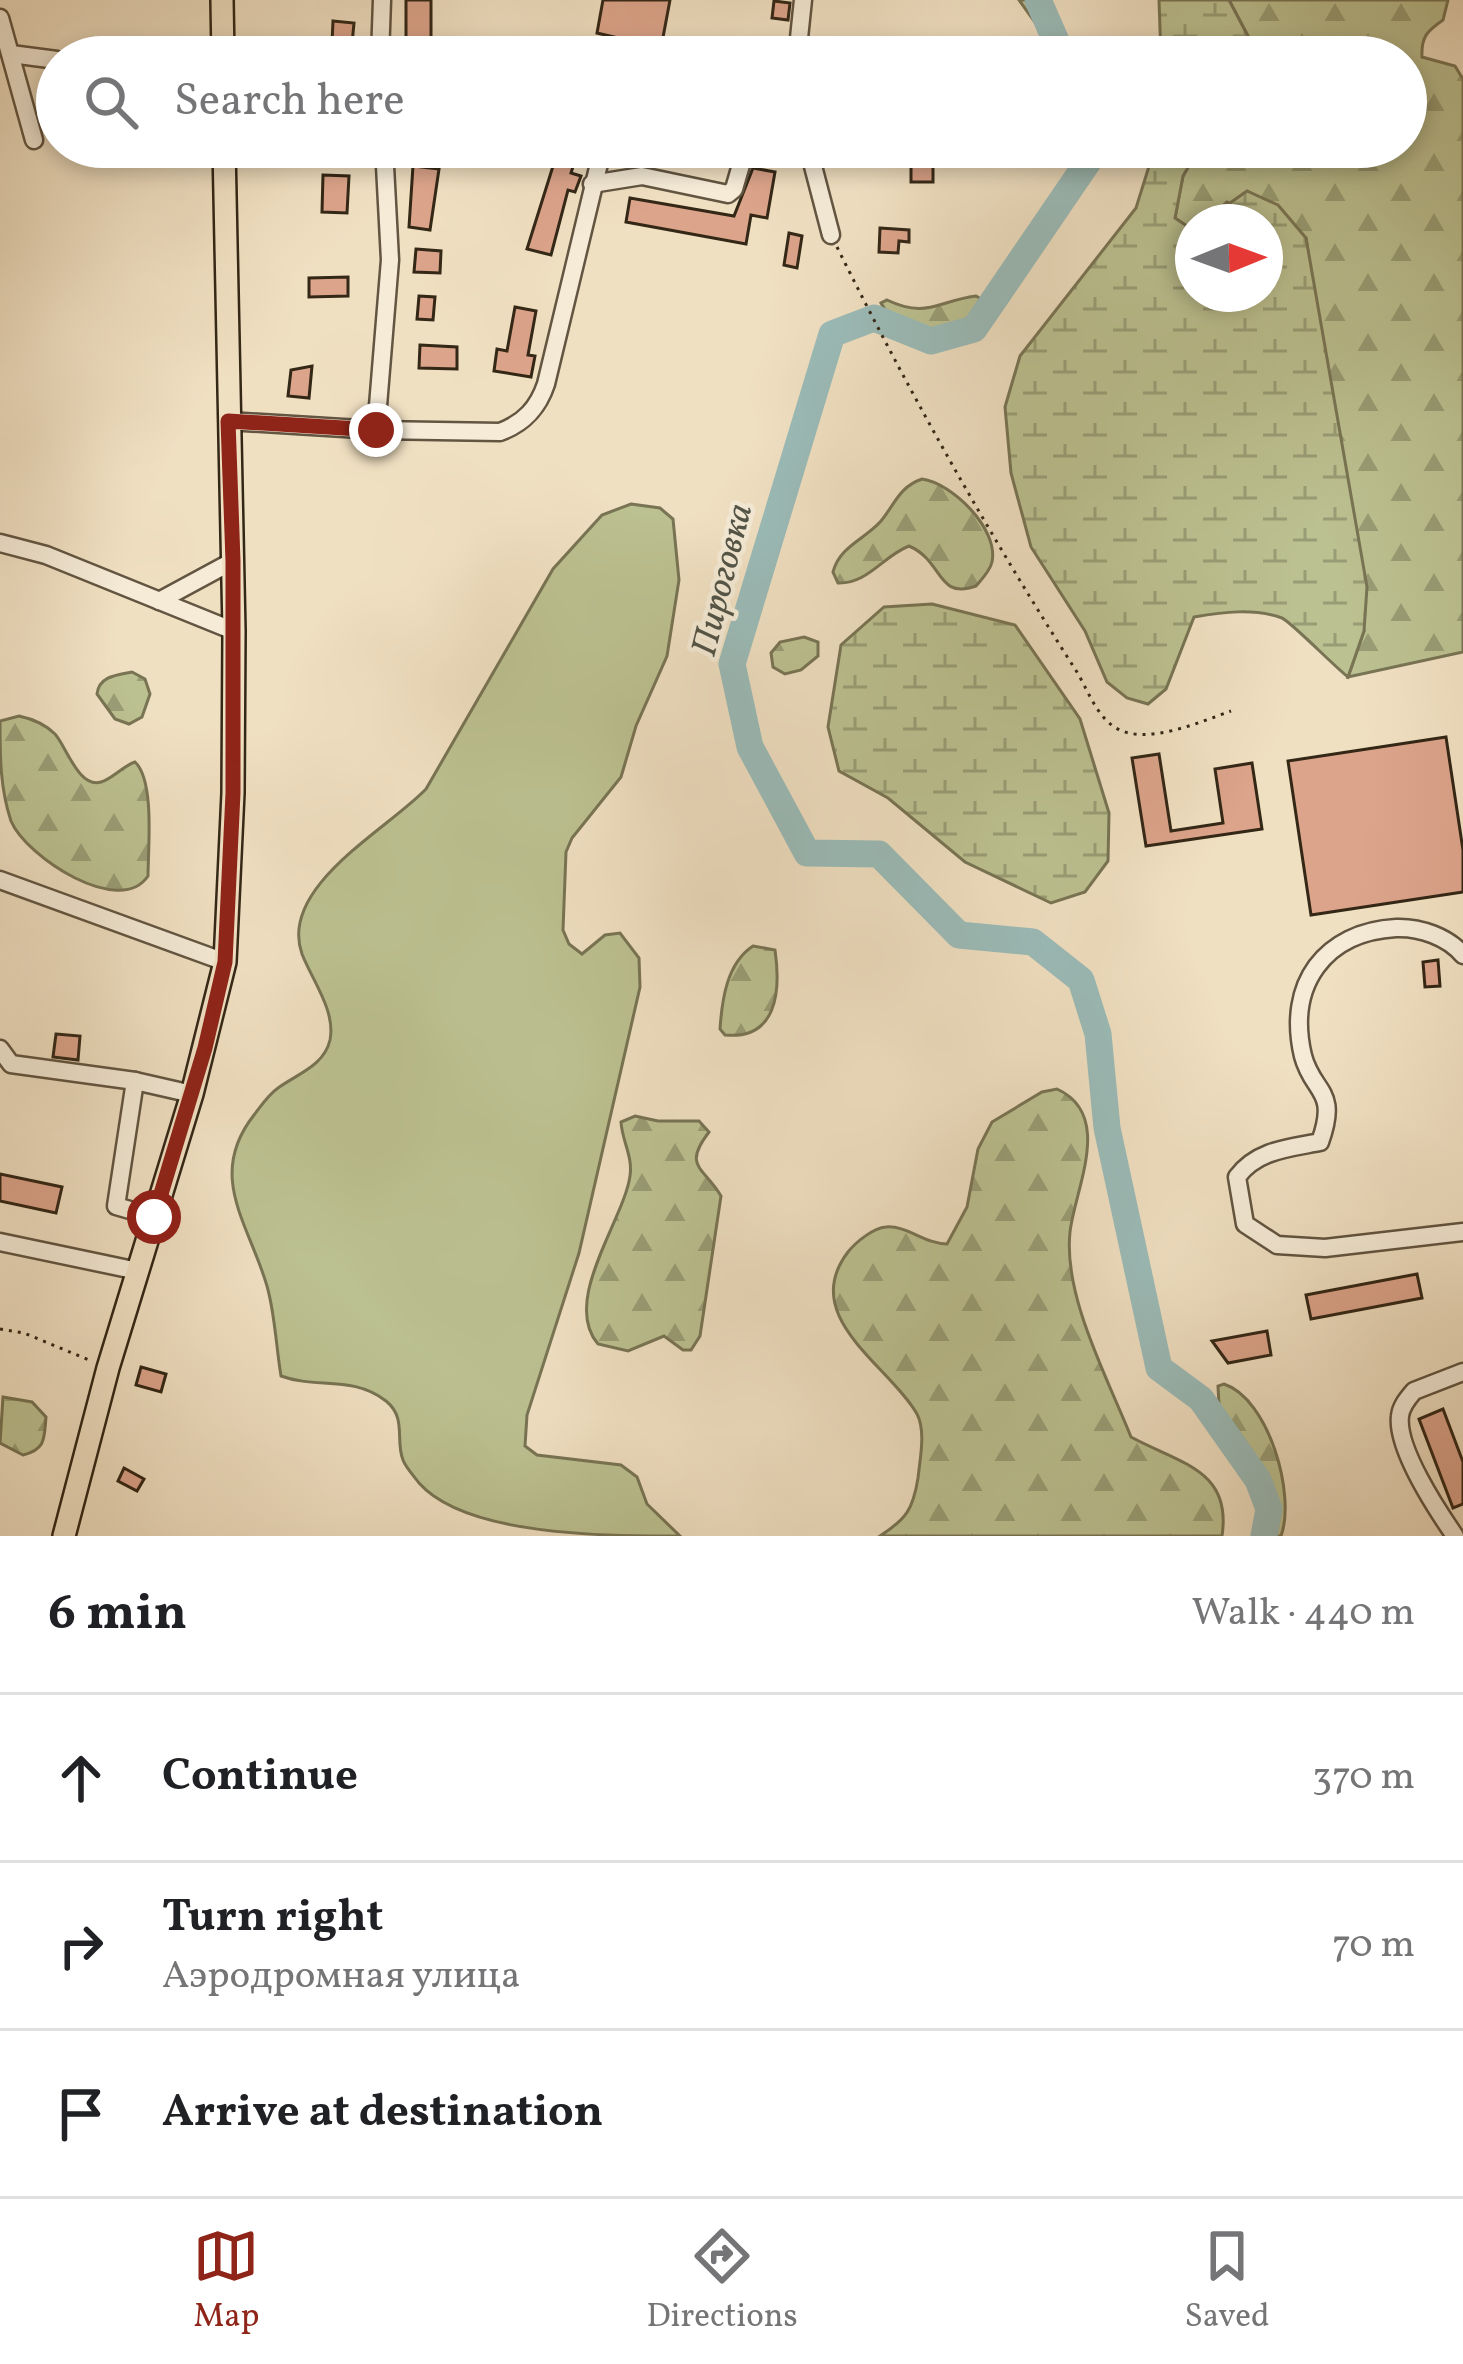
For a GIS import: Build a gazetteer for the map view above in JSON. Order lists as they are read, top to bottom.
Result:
{
  "water": ["Пироговка"],
  "north": "right",
  "page": {
    "search": "Search here",
    "heading": ["6 min", "Walk · 440 m"],
    "list": [
      ["Continue", "370 m"],
      ["Turn right", "Аэродромная улица", "70 m"],
      "Arrive at destination"
    ],
    "nav": ["Map", "Directions", "Saved"]
  }
}
